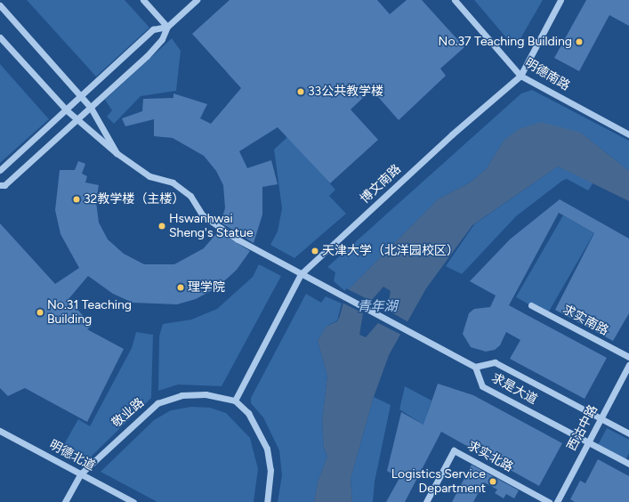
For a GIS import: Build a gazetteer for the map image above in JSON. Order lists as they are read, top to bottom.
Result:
{
  "streets": {
    "street": [
      "明德南路",
      "博文南路",
      "求实南路",
      "求是大道",
      "敬业路",
      "西沽中路",
      "明德北道",
      "求实北路"
    ]
  },
  "crossings": [
    ["明德南路", "博文南路"],
    ["博文南路", "敬业路"],
    ["求是大道", "西沽中路"],
    ["敬业路", "明德北道"]
  ],
  "water": ["青年湖"],
  "places": [
    "No.37 Teaching Building",
    "33公共教学楼",
    "32教学楼（主楼）",
    "Hswanhwai Sheng's Statue",
    "天津大学（北洋园校区）",
    "理学院",
    "No.31 Teaching Building",
    "Logistics Service Department"
  ]
}
